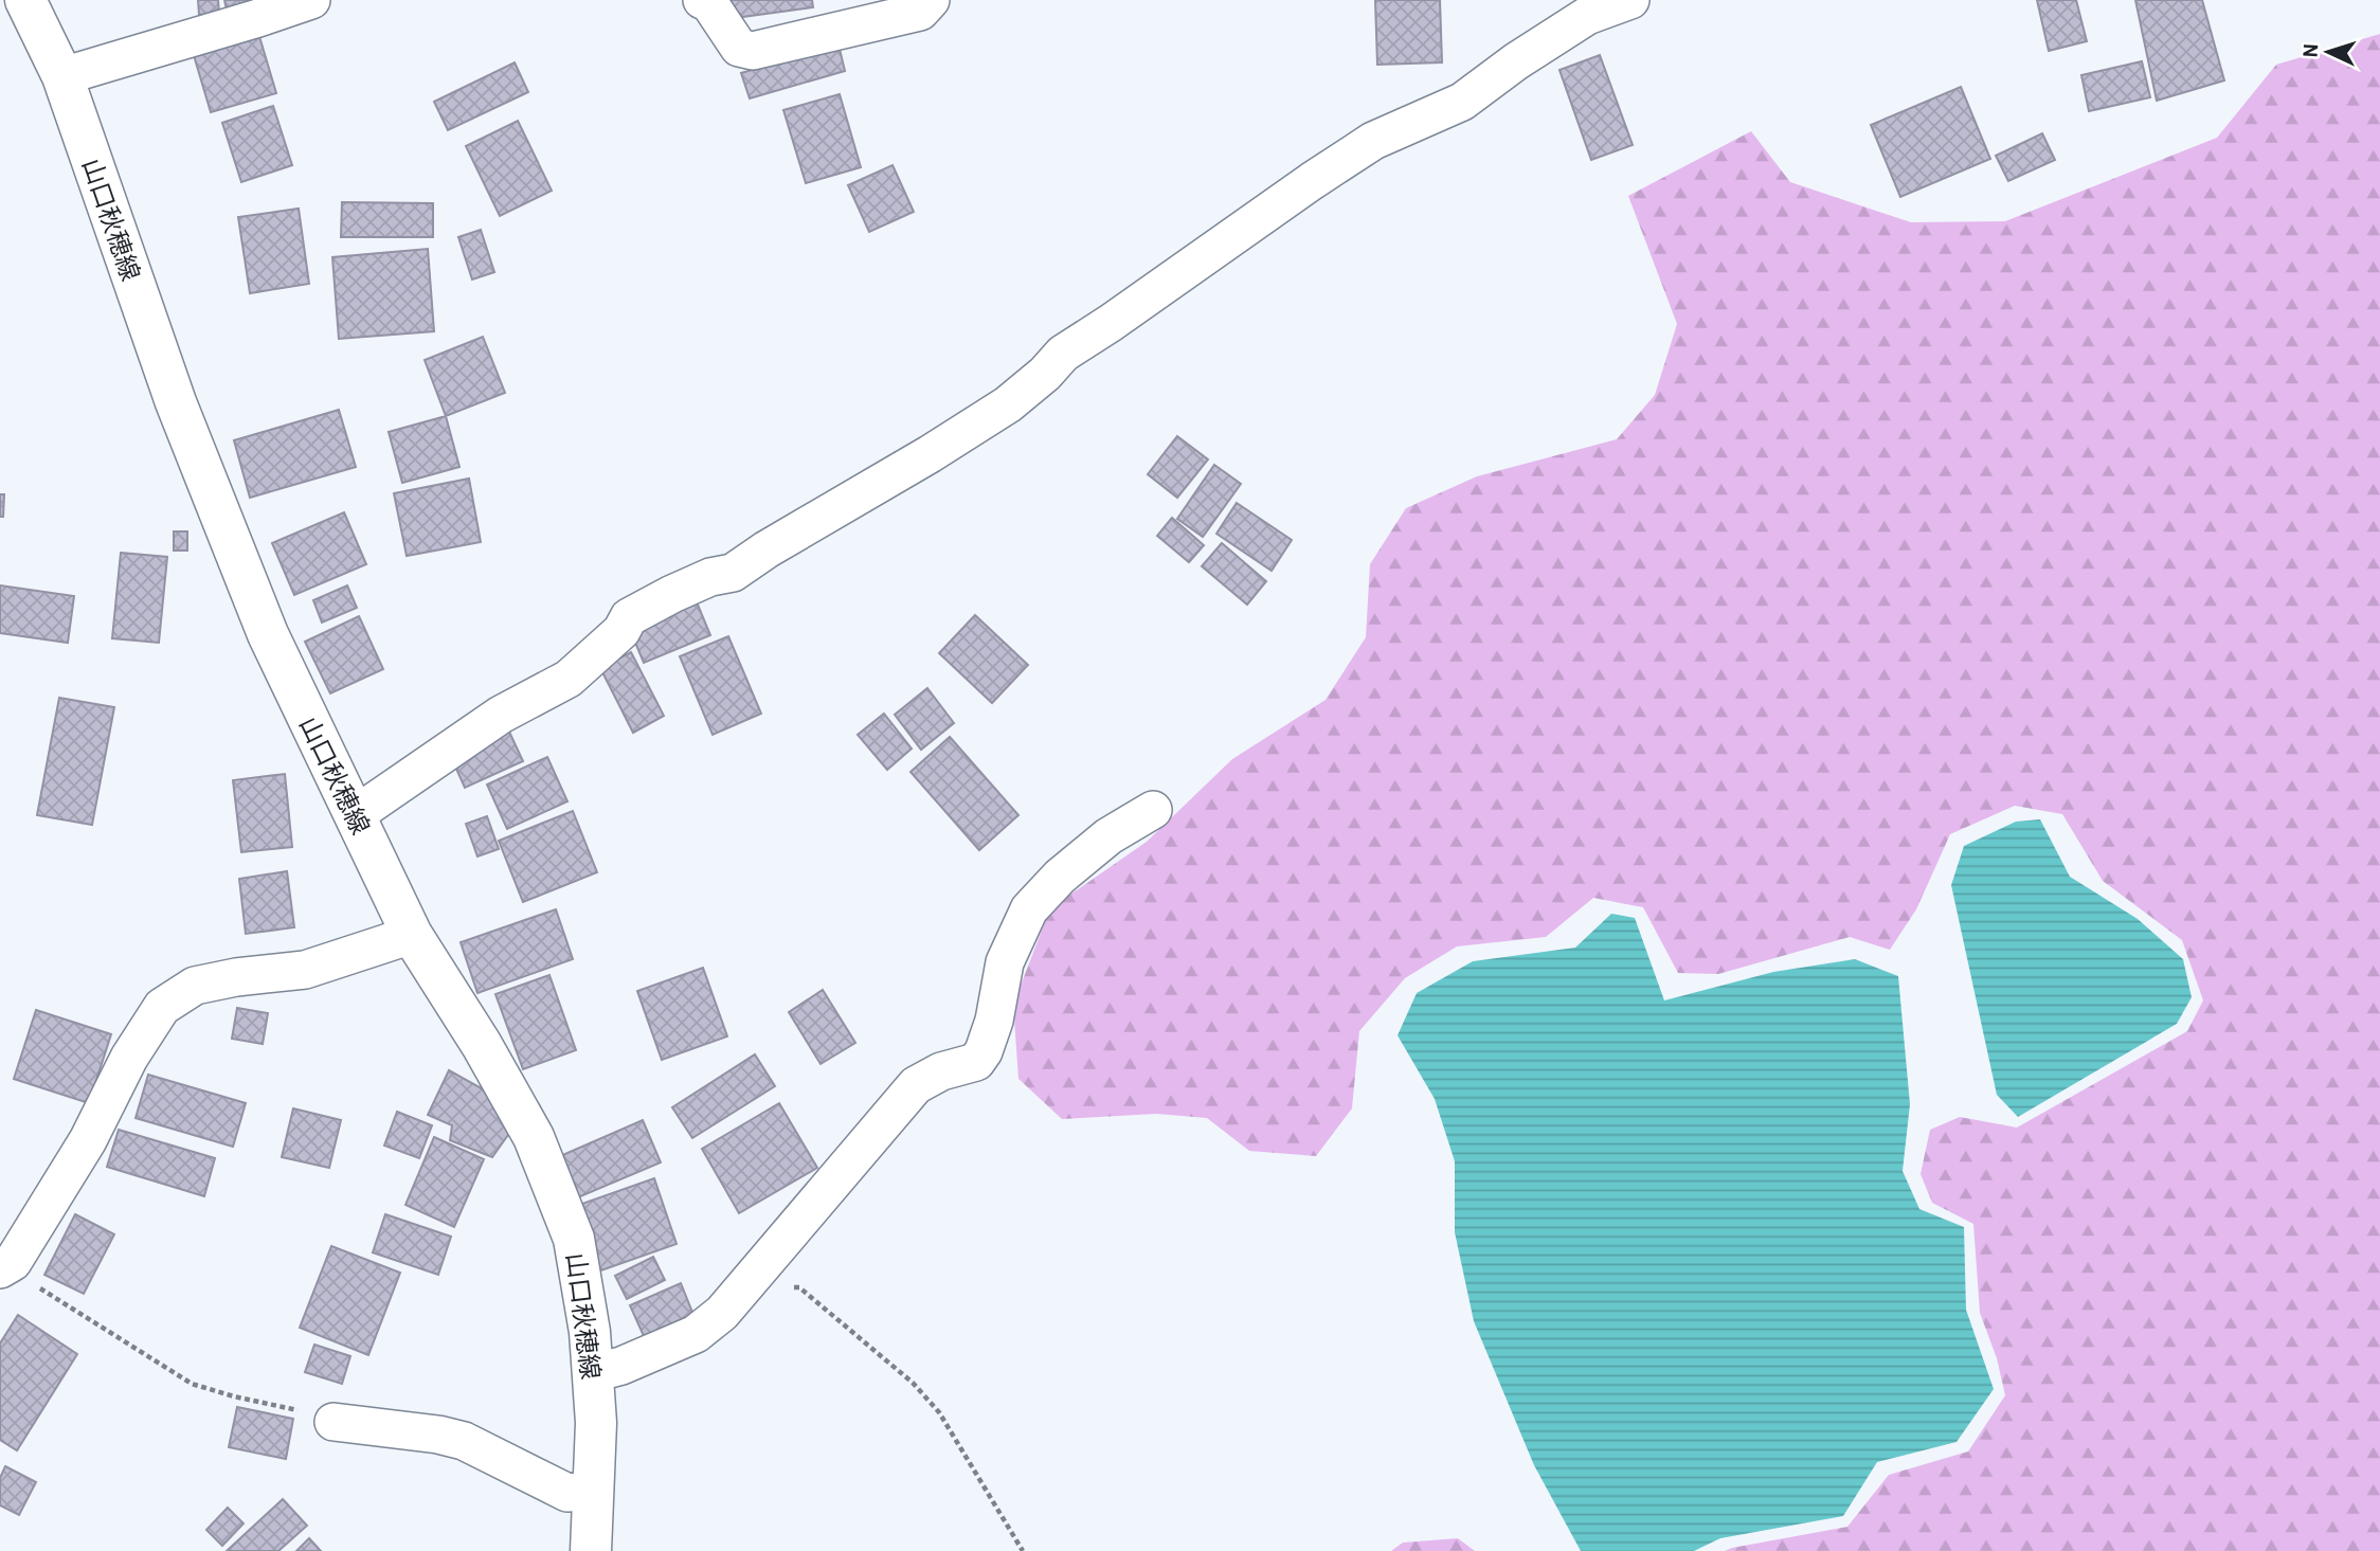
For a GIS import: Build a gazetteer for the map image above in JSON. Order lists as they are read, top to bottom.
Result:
{
  "streets": {
    "main road": ["山口秋穂線"]
  },
  "north": "left"
}
